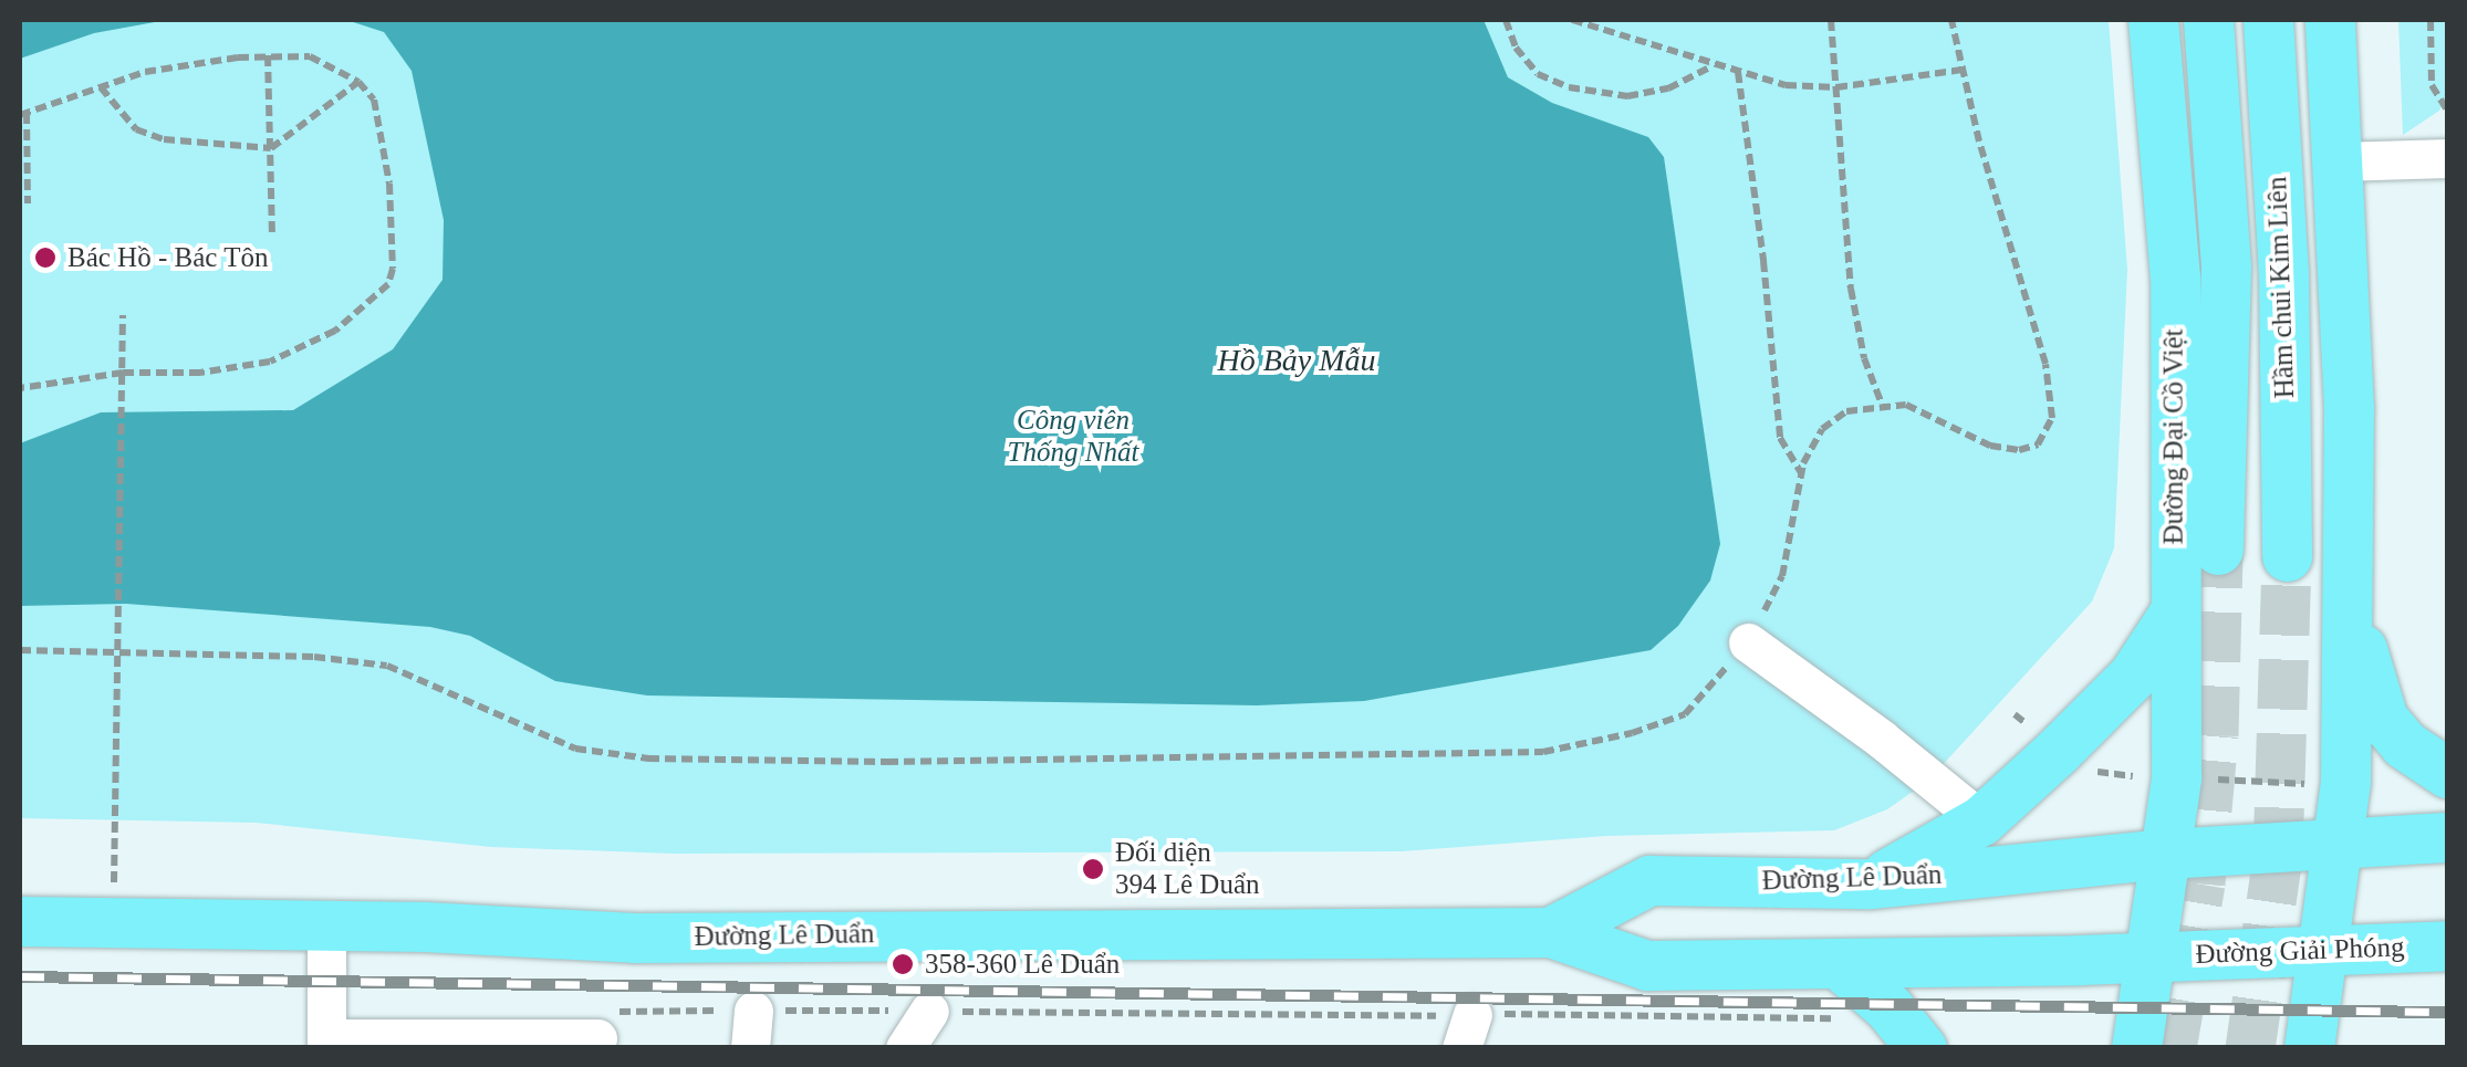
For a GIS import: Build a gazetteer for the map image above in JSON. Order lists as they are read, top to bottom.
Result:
{
  "streets": {
    "main road": [
      "Hầm chui Kim Liên",
      "Đường Đại Cồ Việt",
      "Đường Lê Duẩn",
      "Đường Giải Phóng"
    ]
  },
  "crossings": [
    ["Đường Đại Cồ Việt", "Đường Lê Duẩn"],
    ["Đường Đại Cồ Việt", "Đường Giải Phóng"],
    ["Đường Lê Duẩn", "Đường Giải Phóng"]
  ],
  "water": ["Hồ Bảy Mẫu"],
  "parks": ["Công viên Thống Nhất"],
  "places": ["Bác Hồ - Bác Tôn", "Đối diện 394 Lê Duẩn", "358-360 Lê Duẩn"]
}
